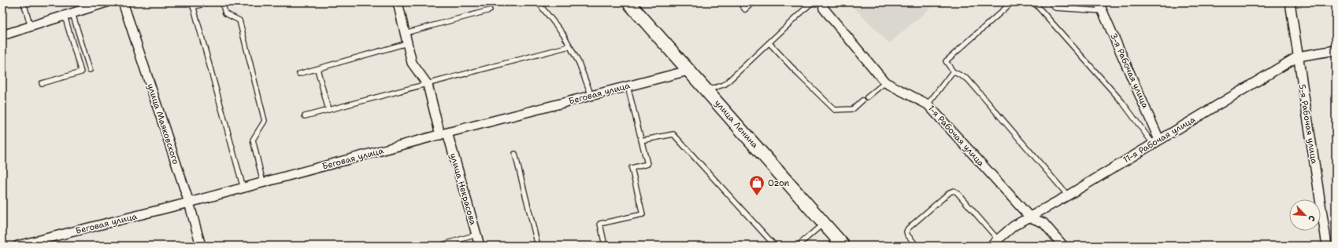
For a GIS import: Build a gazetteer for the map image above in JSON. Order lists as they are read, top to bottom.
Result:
{
  "streets": {
    "main road": ["улица Ленина"],
    "street": [
      "3-я Рабочая улица",
      "Беговая улица",
      "улица Маяковского",
      "5-я Рабочая улица",
      "1-я Рабочая улица",
      "11-я Рабочая улица",
      "улица Некрасова"
    ]
  },
  "crossings": [
    ["3-я Рабочая улица", "11-я Рабочая улица"],
    ["Беговая улица", "улица Маяковского"],
    ["Беговая улица", "улица Ленина"],
    ["Беговая улица", "улица Некрасова"],
    ["5-я Рабочая улица", "11-я Рабочая улица"],
    ["1-я Рабочая улица", "11-я Рабочая улица"]
  ],
  "places": {
    "shop": ["Ozon"]
  },
  "north": "bottom right"
}
